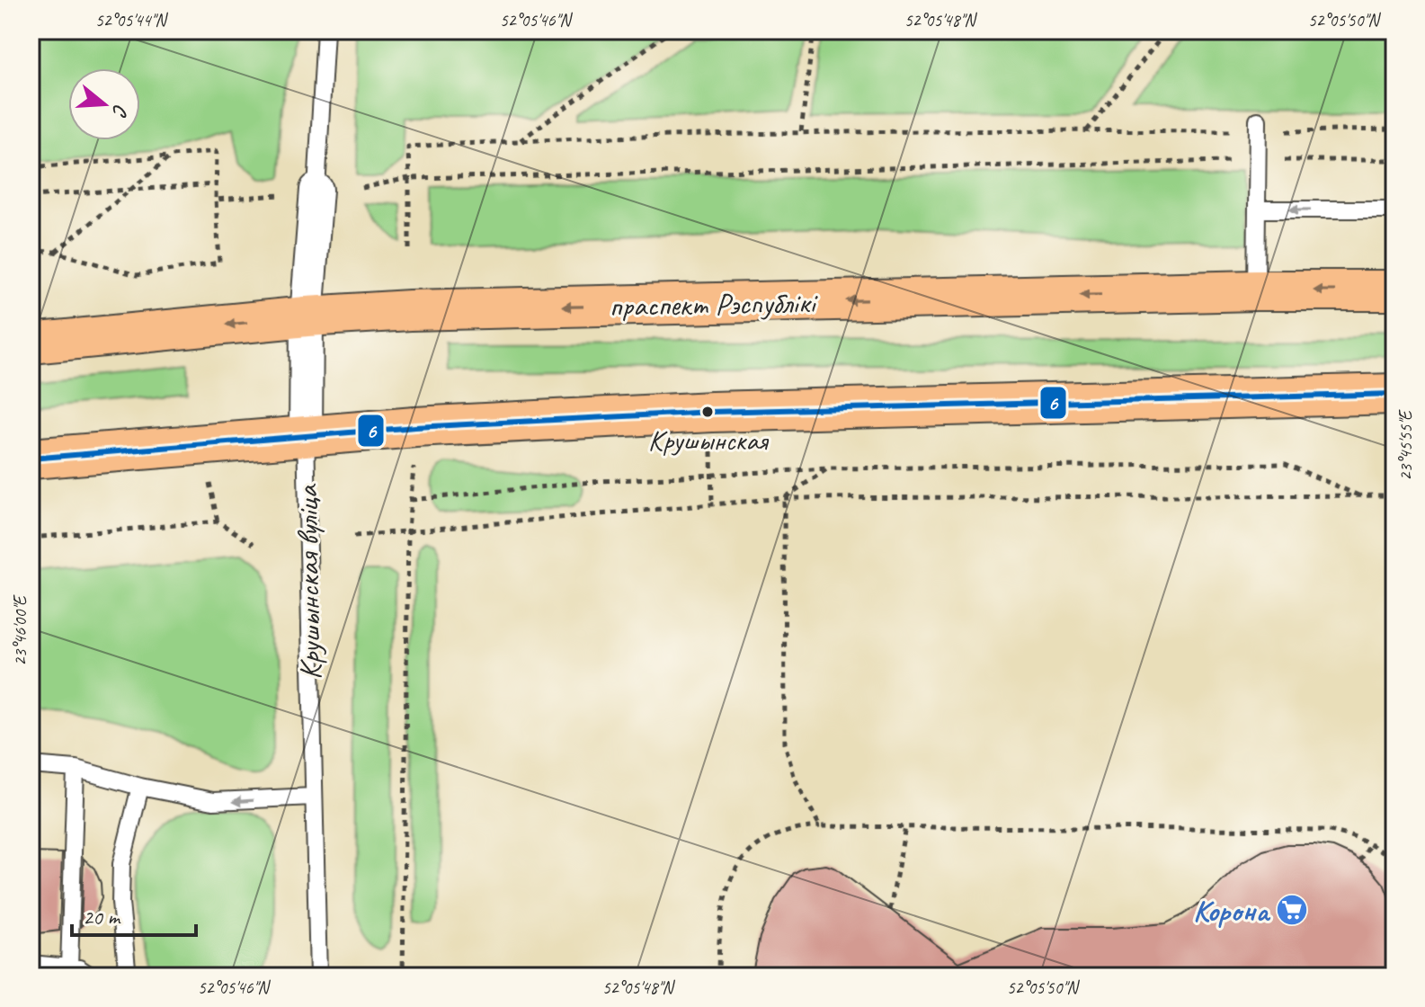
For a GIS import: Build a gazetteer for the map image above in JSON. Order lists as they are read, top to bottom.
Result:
{
  "streets": {
    "highway": ["праспект Рэспублікі"],
    "street": ["Крушынская вуліца"]
  },
  "crossings": [
    ["праспект Рэспублікі", "Крушынская вуліца"]
  ],
  "places": {
    "other": ["Крушынская"],
    "supermarket": ["Корона"]
  },
  "lines": ["transit line 6"],
  "scale_bar": "20 m",
  "north": "right",
  "coordinates": [
    "52°05'44\"N",
    "52°05'46\"N",
    "52°05'48\"N",
    "52°05'50\"N",
    "23°45'55\"E",
    "23°46'00\"E"
  ]
}
